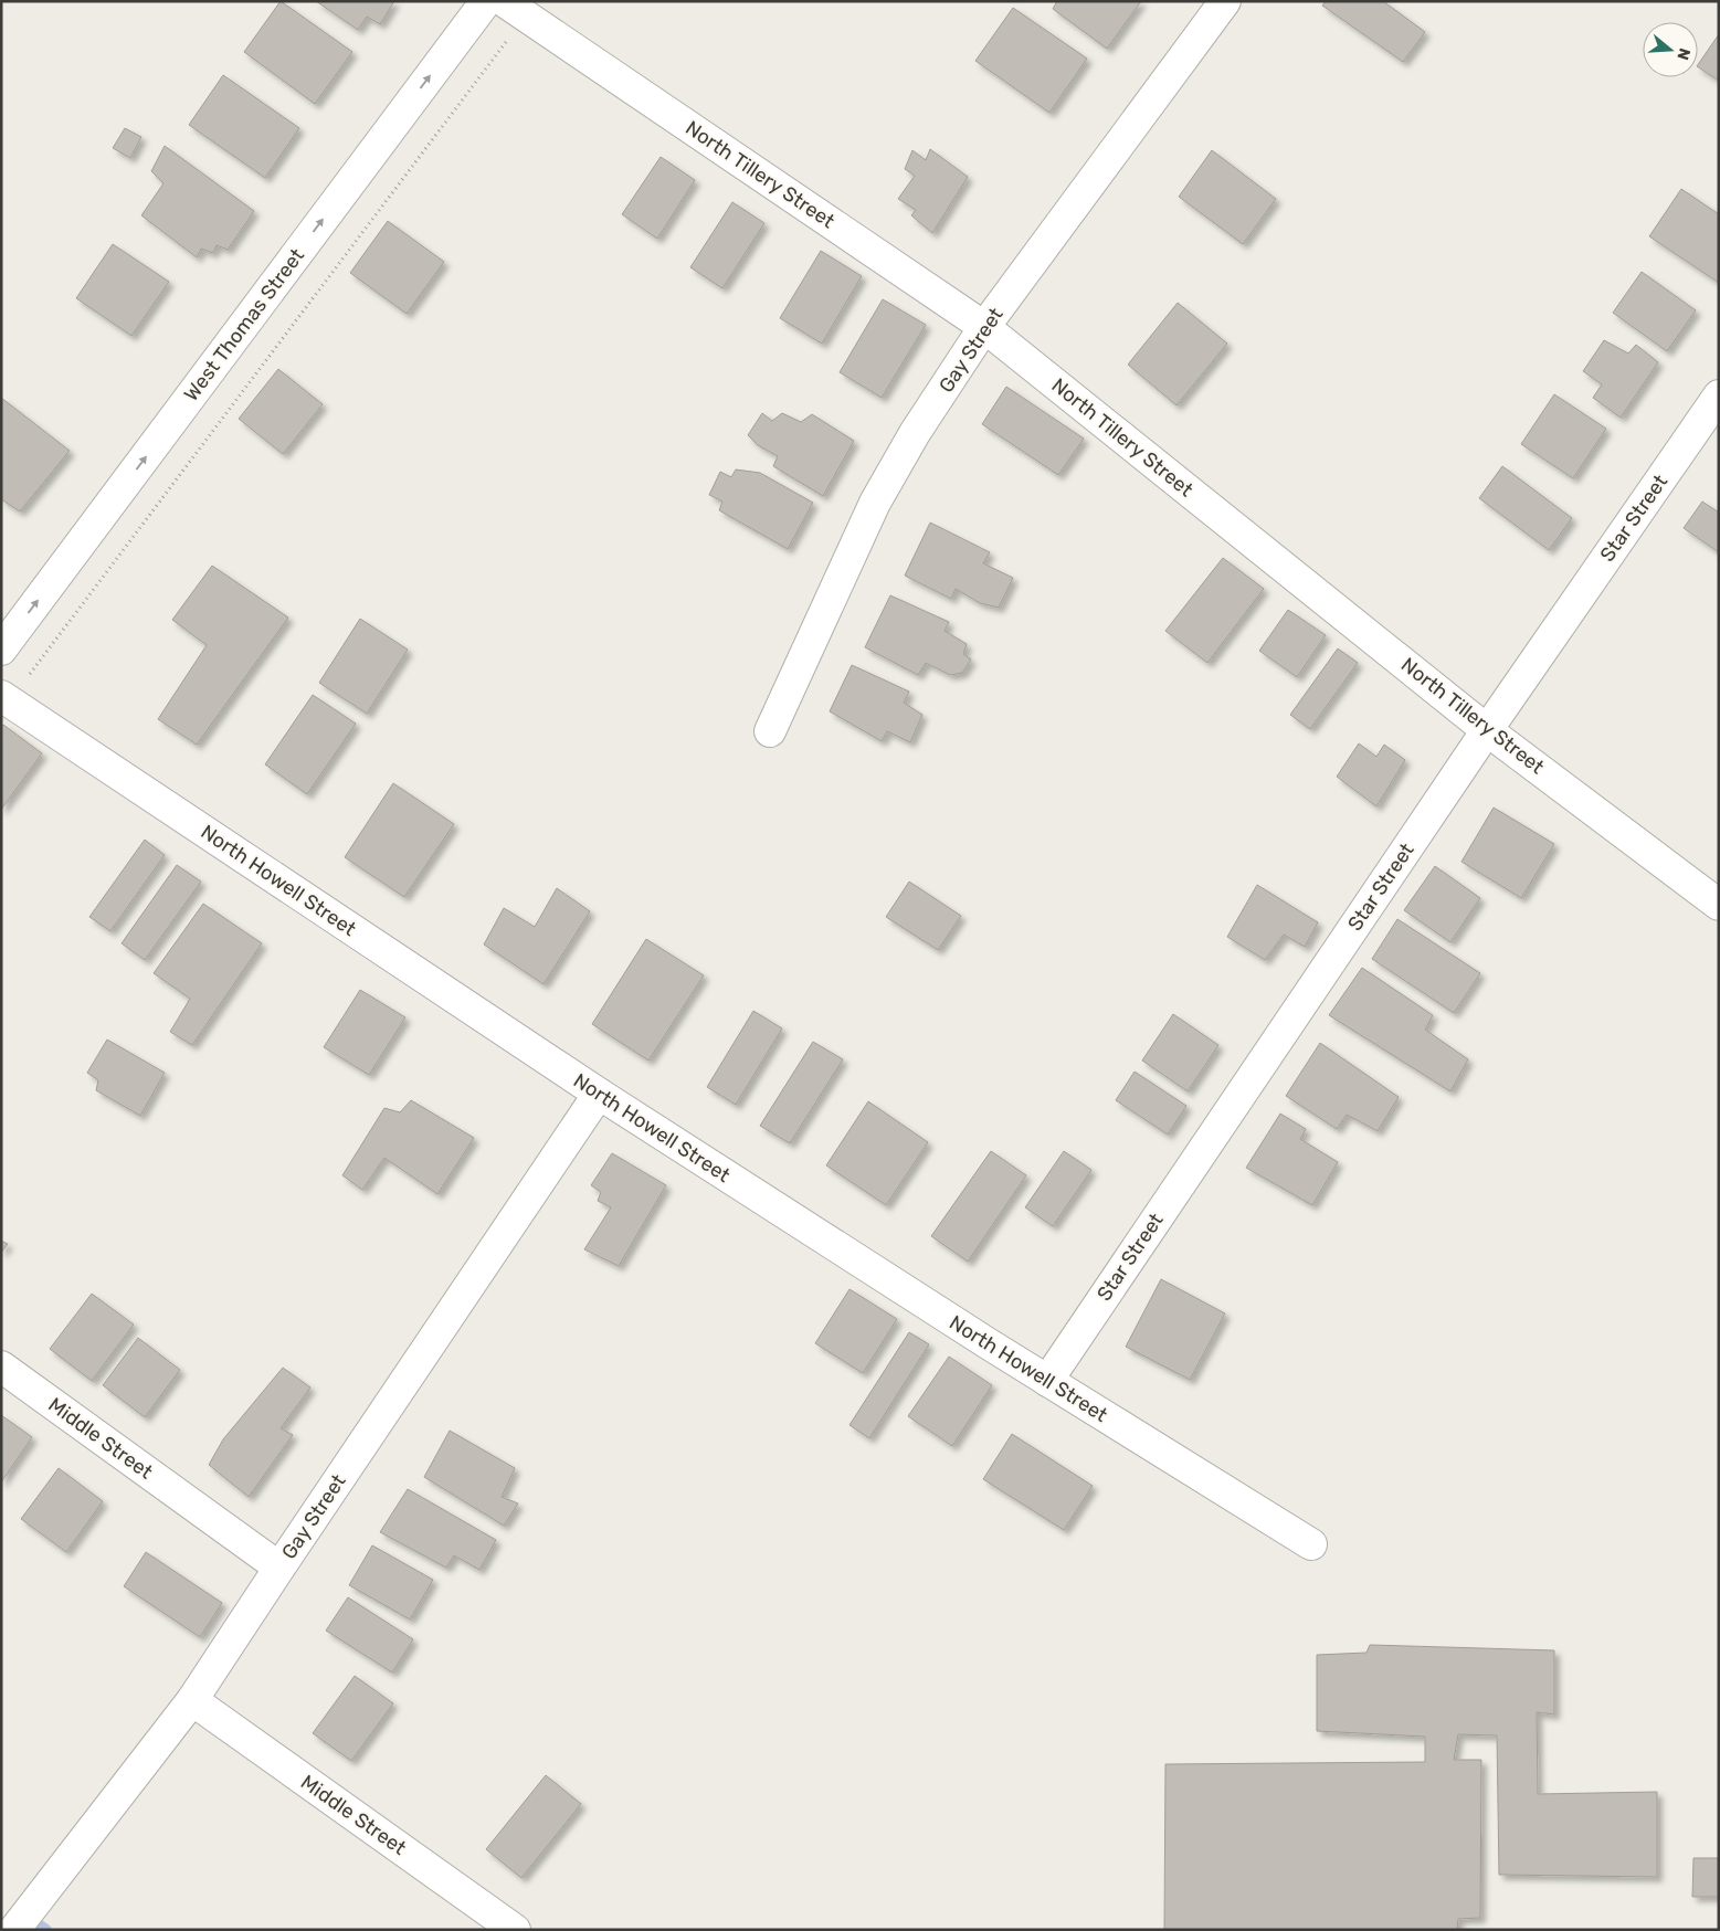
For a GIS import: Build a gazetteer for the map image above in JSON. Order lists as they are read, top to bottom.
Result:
{
  "streets": {
    "street": [
      "North Tillery Street",
      "West Thomas Street",
      "Gay Street",
      "Star Street",
      "North Howell Street",
      "Middle Street"
    ]
  },
  "crossings": [
    ["North Tillery Street", "Gay Street"],
    ["North Tillery Street", "Star Street"],
    ["Gay Street", "North Howell Street"],
    ["Gay Street", "Middle Street"],
    ["Star Street", "North Howell Street"]
  ],
  "one_way": ["West Thomas Street"],
  "north": "right"
}
